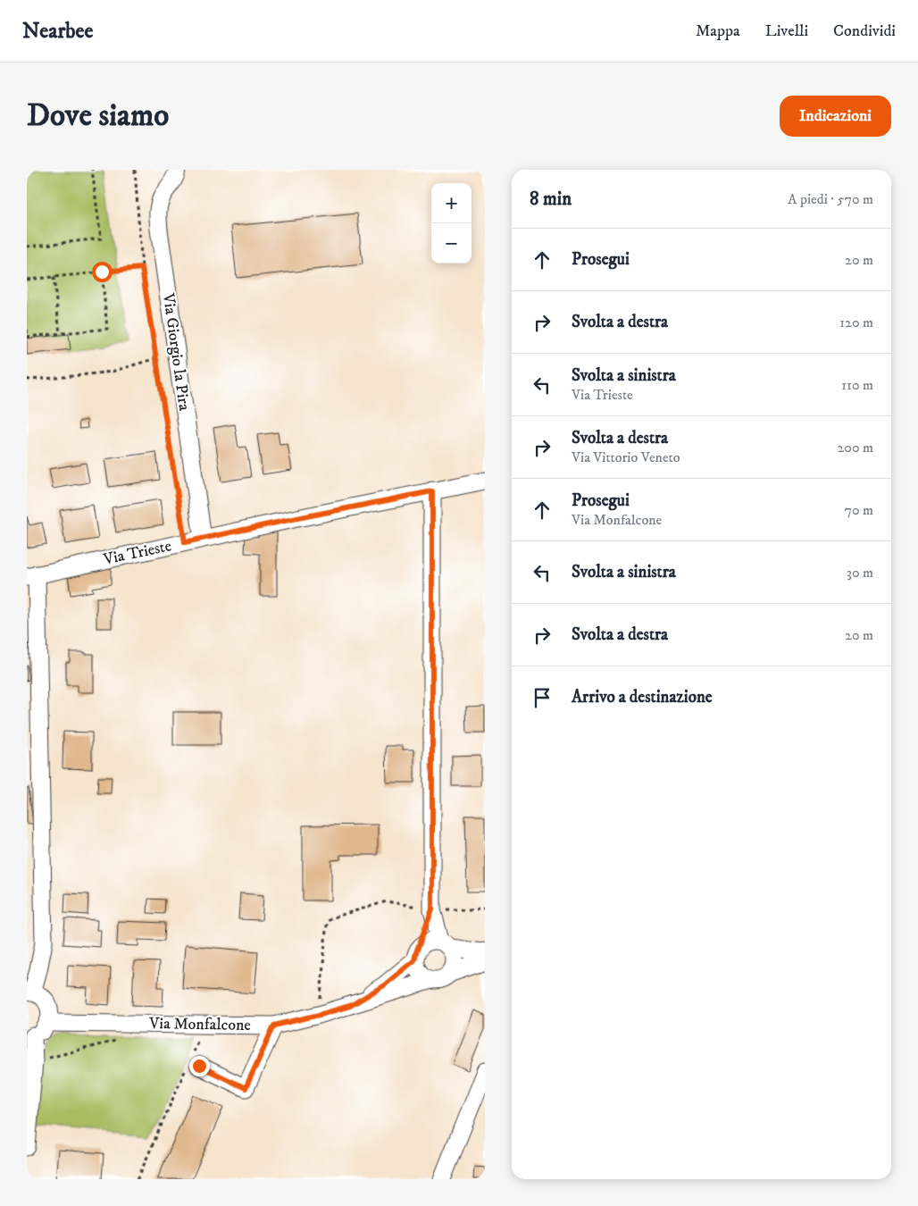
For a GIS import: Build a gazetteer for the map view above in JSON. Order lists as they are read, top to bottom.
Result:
{
  "streets": {
    "street": ["Via Giorgio la Pira", "Via Trieste", "Via Monfalcone"]
  },
  "crossings": [
    ["Via Giorgio la Pira", "Via Trieste"]
  ],
  "page": {
    "header": "Nearbee",
    "nav": ["Mappa", "Livelli", "Condividi"],
    "buttons": "Indicazioni",
    "title": "Dove siamo",
    "heading": ["8 min", "A piedi · 570 m"],
    "map_buttons": ["+", "−"],
    "list": [
      ["Prosegui", "20 m"],
      ["Svolta a destra", "120 m"],
      ["Svolta a sinistra", "Via Trieste", "110 m"],
      ["Svolta a destra", "Via Vittorio Veneto", "200 m"],
      ["Prosegui", "Via Monfalcone", "70 m"],
      ["Svolta a sinistra", "30 m"],
      ["Svolta a destra", "20 m"],
      "Arrivo a destinazione"
    ]
  }
}
